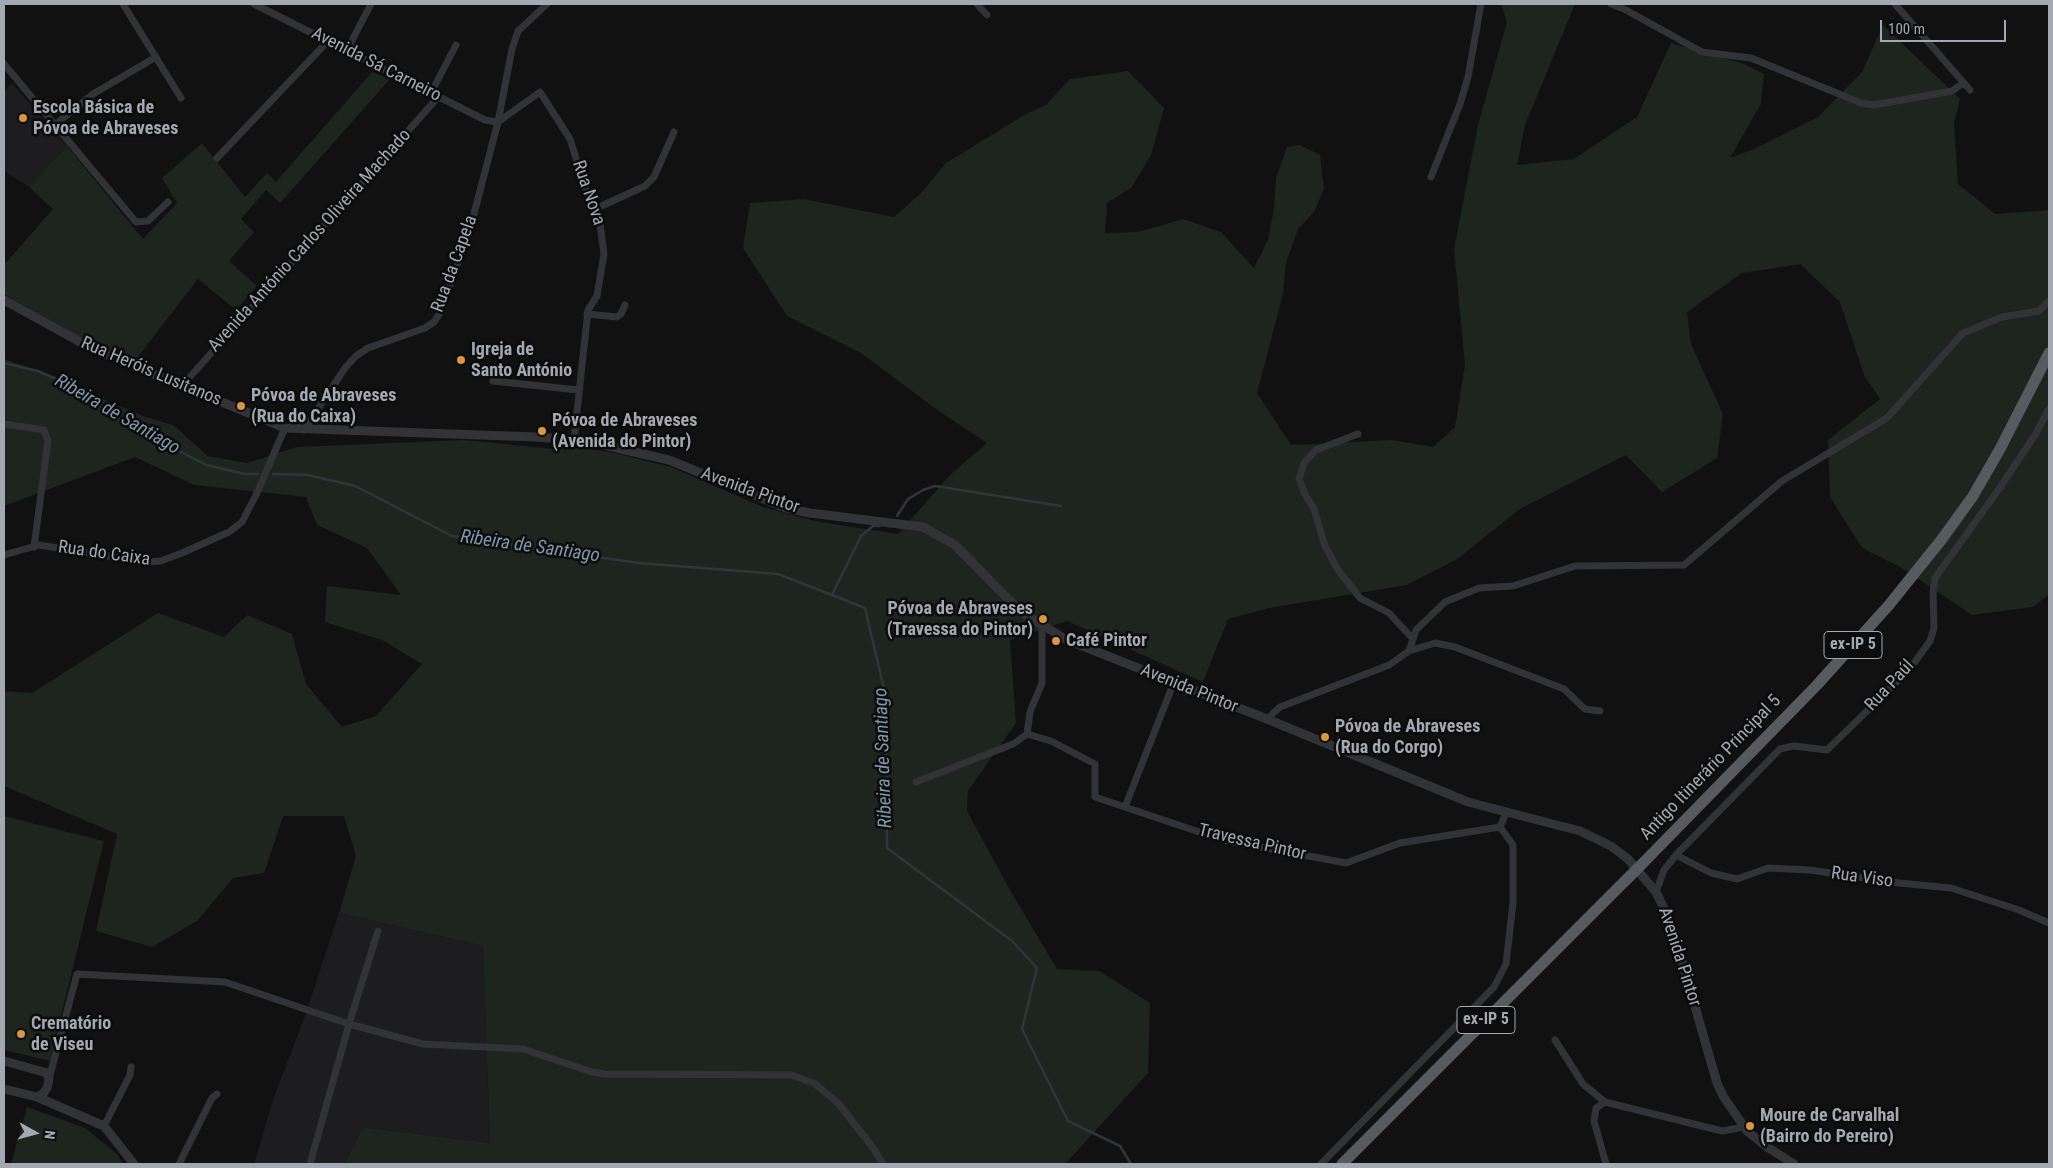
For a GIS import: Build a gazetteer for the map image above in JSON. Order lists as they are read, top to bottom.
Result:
{
  "streets": {
    "highway": ["ex-IP 5", "Antigo Itinerário Principal 5"],
    "street": [
      "Avenida Sá Carneiro",
      "Rua Nova",
      "Avenida António Carlos Oliveira Machado",
      "Rua da Capela",
      "Rua Heróis Lusitanos",
      "Avenida Pintor",
      "Rua do Caixa",
      "Rua Paúl",
      "Travessa Pintor",
      "Rua Viso"
    ]
  },
  "crossings": [
    ["Avenida Sá Carneiro", "Rua Nova"],
    ["Avenida Sá Carneiro", "Avenida António Carlos Oliveira Machado"],
    ["Avenida Sá Carneiro", "Rua da Capela"],
    ["Rua Nova", "Rua da Capela"],
    ["Rua Nova", "Avenida Pintor"],
    ["Avenida António Carlos Oliveira Machado", "Rua Heróis Lusitanos"],
    ["Rua da Capela", "Rua Heróis Lusitanos"],
    ["Rua da Capela", "Avenida Pintor"],
    ["Rua Heróis Lusitanos", "Avenida Pintor"],
    ["Rua Heróis Lusitanos", "Rua do Caixa"],
    ["Avenida Pintor", "Rua Paúl"],
    ["Rua Paúl", "Rua Viso"]
  ],
  "water": ["Ribeira de Santiago"],
  "places": [
    "Escola Básica de Póvoa de Abraveses",
    "Igreja de Santo António",
    "Póvoa de Abraveses (Rua do Caixa)",
    "Póvoa de Abraveses (Avenida do Pintor)",
    "Póvoa de Abraveses (Travessa do Pintor)",
    "Café Pintor",
    "Póvoa de Abraveses (Rua do Corgo)",
    "Crematório de Viseu",
    "Moure de Carvalhal (Bairro do Pereiro)"
  ],
  "scale_bar": "100 m",
  "north": "right"
}
